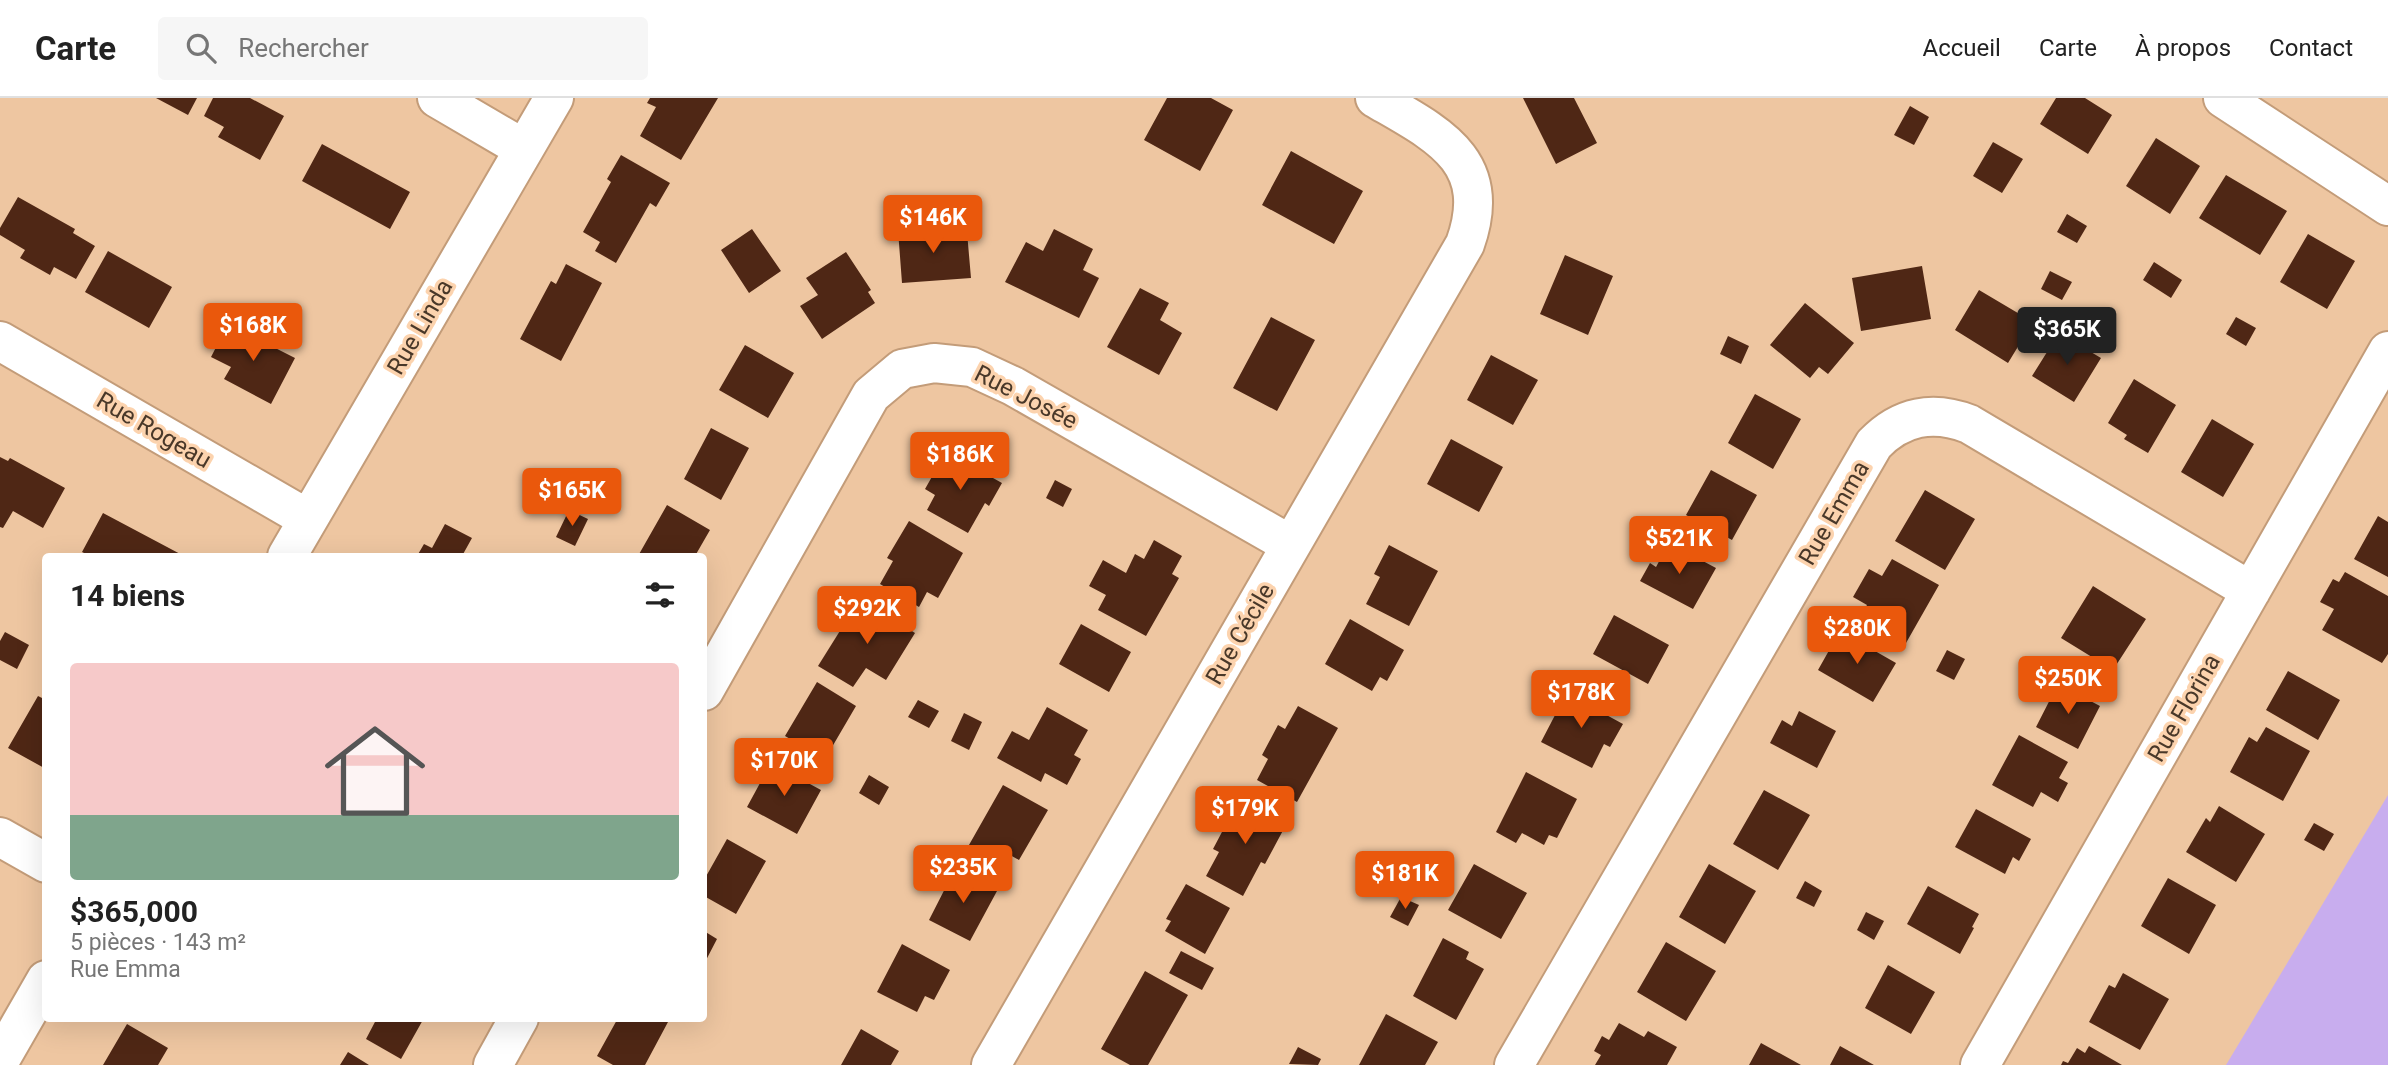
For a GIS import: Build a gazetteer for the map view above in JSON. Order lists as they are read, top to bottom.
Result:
{
  "streets": {
    "street": [
      "Rue Linda",
      "Rue Josée",
      "Rue Rogeau",
      "Rue Emma",
      "Rue Cécile",
      "Rue Florina"
    ]
  },
  "crossings": [
    ["Rue Linda", "Rue Rogeau"],
    ["Rue Josée", "Rue Cécile"],
    ["Rue Emma", "Rue Florina"]
  ],
  "page": {
    "header": "Carte",
    "search": "Rechercher",
    "nav": [
      "Accueil",
      "Carte",
      "À propos",
      "Contact"
    ],
    "price": [
      "$146K",
      "$168K",
      "$365K",
      "$186K",
      "$165K",
      "$521K",
      "$292K",
      "$280K",
      "$250K",
      "$178K",
      "$170K",
      "$179K",
      "$235K",
      "$181K"
    ],
    "heading": "14 biens",
    "list": [
      {
        "name": "$365,000",
        "note": "5 pièces · 143 m² · Rue Emma"
      }
    ]
  }
}
